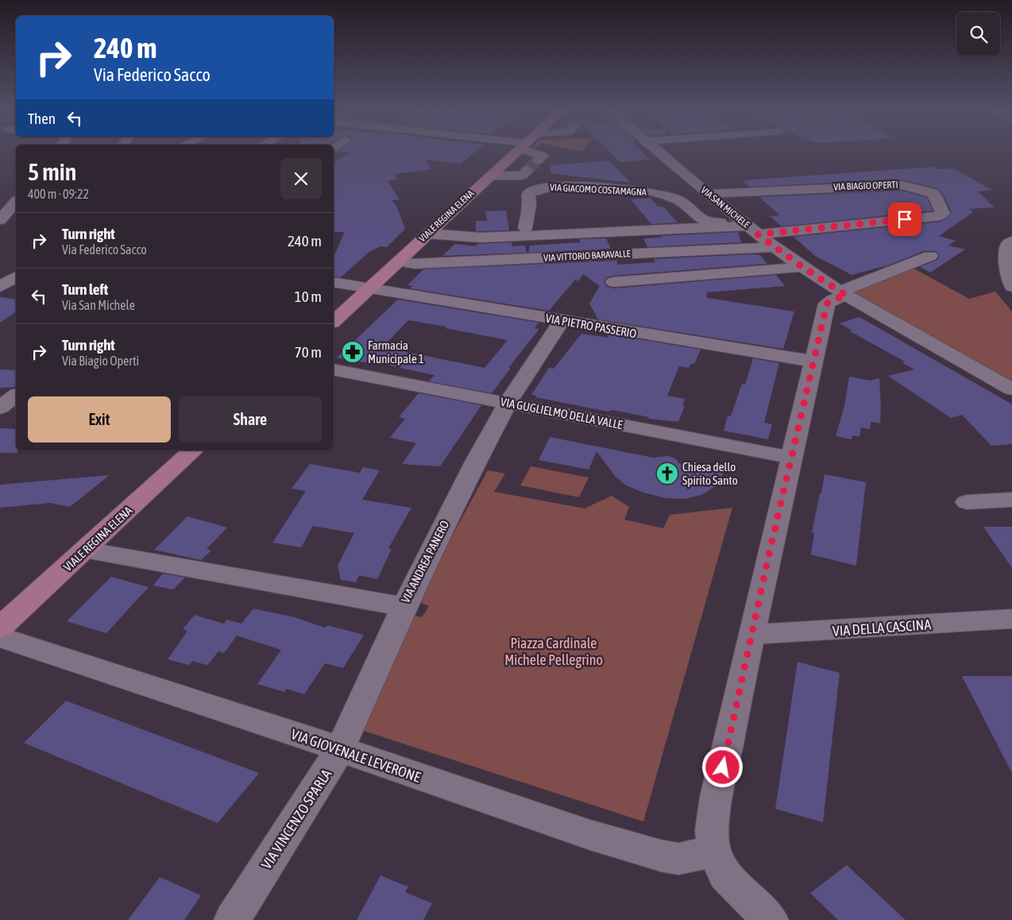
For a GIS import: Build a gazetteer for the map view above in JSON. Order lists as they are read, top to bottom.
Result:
{
  "streets": {
    "main road": ["VIALE REGINA ELENA"],
    "street": [
      "VIA BIAGIO OPERTI",
      "VIA GIACOMO COSTAMAGNA",
      "VIA SAN MICHELE",
      "VIA VITTORIO BARAVALLE",
      "VIA PIETRO PASSERIO",
      "VIA GUGLIELMO DELLA VALLE",
      "VIA ANDREA PANERO",
      "VIA DELLA CASCINA",
      "VIA GIOVENALE LEVERONE",
      "VIA VINCENZO SPARLA"
    ]
  },
  "crossings": [
    ["VIA BIAGIO OPERTI", "VIA GIACOMO COSTAMAGNA"],
    ["VIA BIAGIO OPERTI", "VIA SAN MICHELE"],
    ["VIA GIACOMO COSTAMAGNA", "VIA SAN MICHELE"],
    ["VIA SAN MICHELE", "VIA VITTORIO BARAVALLE"],
    ["VIALE REGINA ELENA", "VIA VITTORIO BARAVALLE"],
    ["VIALE REGINA ELENA", "VIA PIETRO PASSERIO"],
    ["VIALE REGINA ELENA", "VIA ANDREA PANERO"],
    ["VIA PIETRO PASSERIO", "VIA ANDREA PANERO"],
    ["VIA GUGLIELMO DELLA VALLE", "VIA ANDREA PANERO"],
    ["VIA ANDREA PANERO", "VIA VINCENZO SPARLA"],
    ["VIA GIOVENALE LEVERONE", "VIA VINCENZO SPARLA"]
  ],
  "parks": ["Piazza Cardinale Michele Pellegrino"],
  "places": {
    "pharmacy": ["Farmacia Municipale 1"],
    "church": ["Chiesa dello Spirito Santo"]
  },
  "page": {
    "turn": ["240 m", "Via Federico Sacco"],
    "then": "Then",
    "heading": ["5 min", "400 m · 09:22"],
    "list": [
      {
        "name": "Turn right",
        "note": "Via Federico Sacco",
        "value": "240 m"
      },
      {
        "name": "Turn left",
        "note": "Via San Michele",
        "value": "10 m"
      },
      {
        "name": "Turn right",
        "note": "Via Biagio Operti",
        "value": "70 m"
      }
    ],
    "buttons": ["Exit", "Share"]
  }
}
